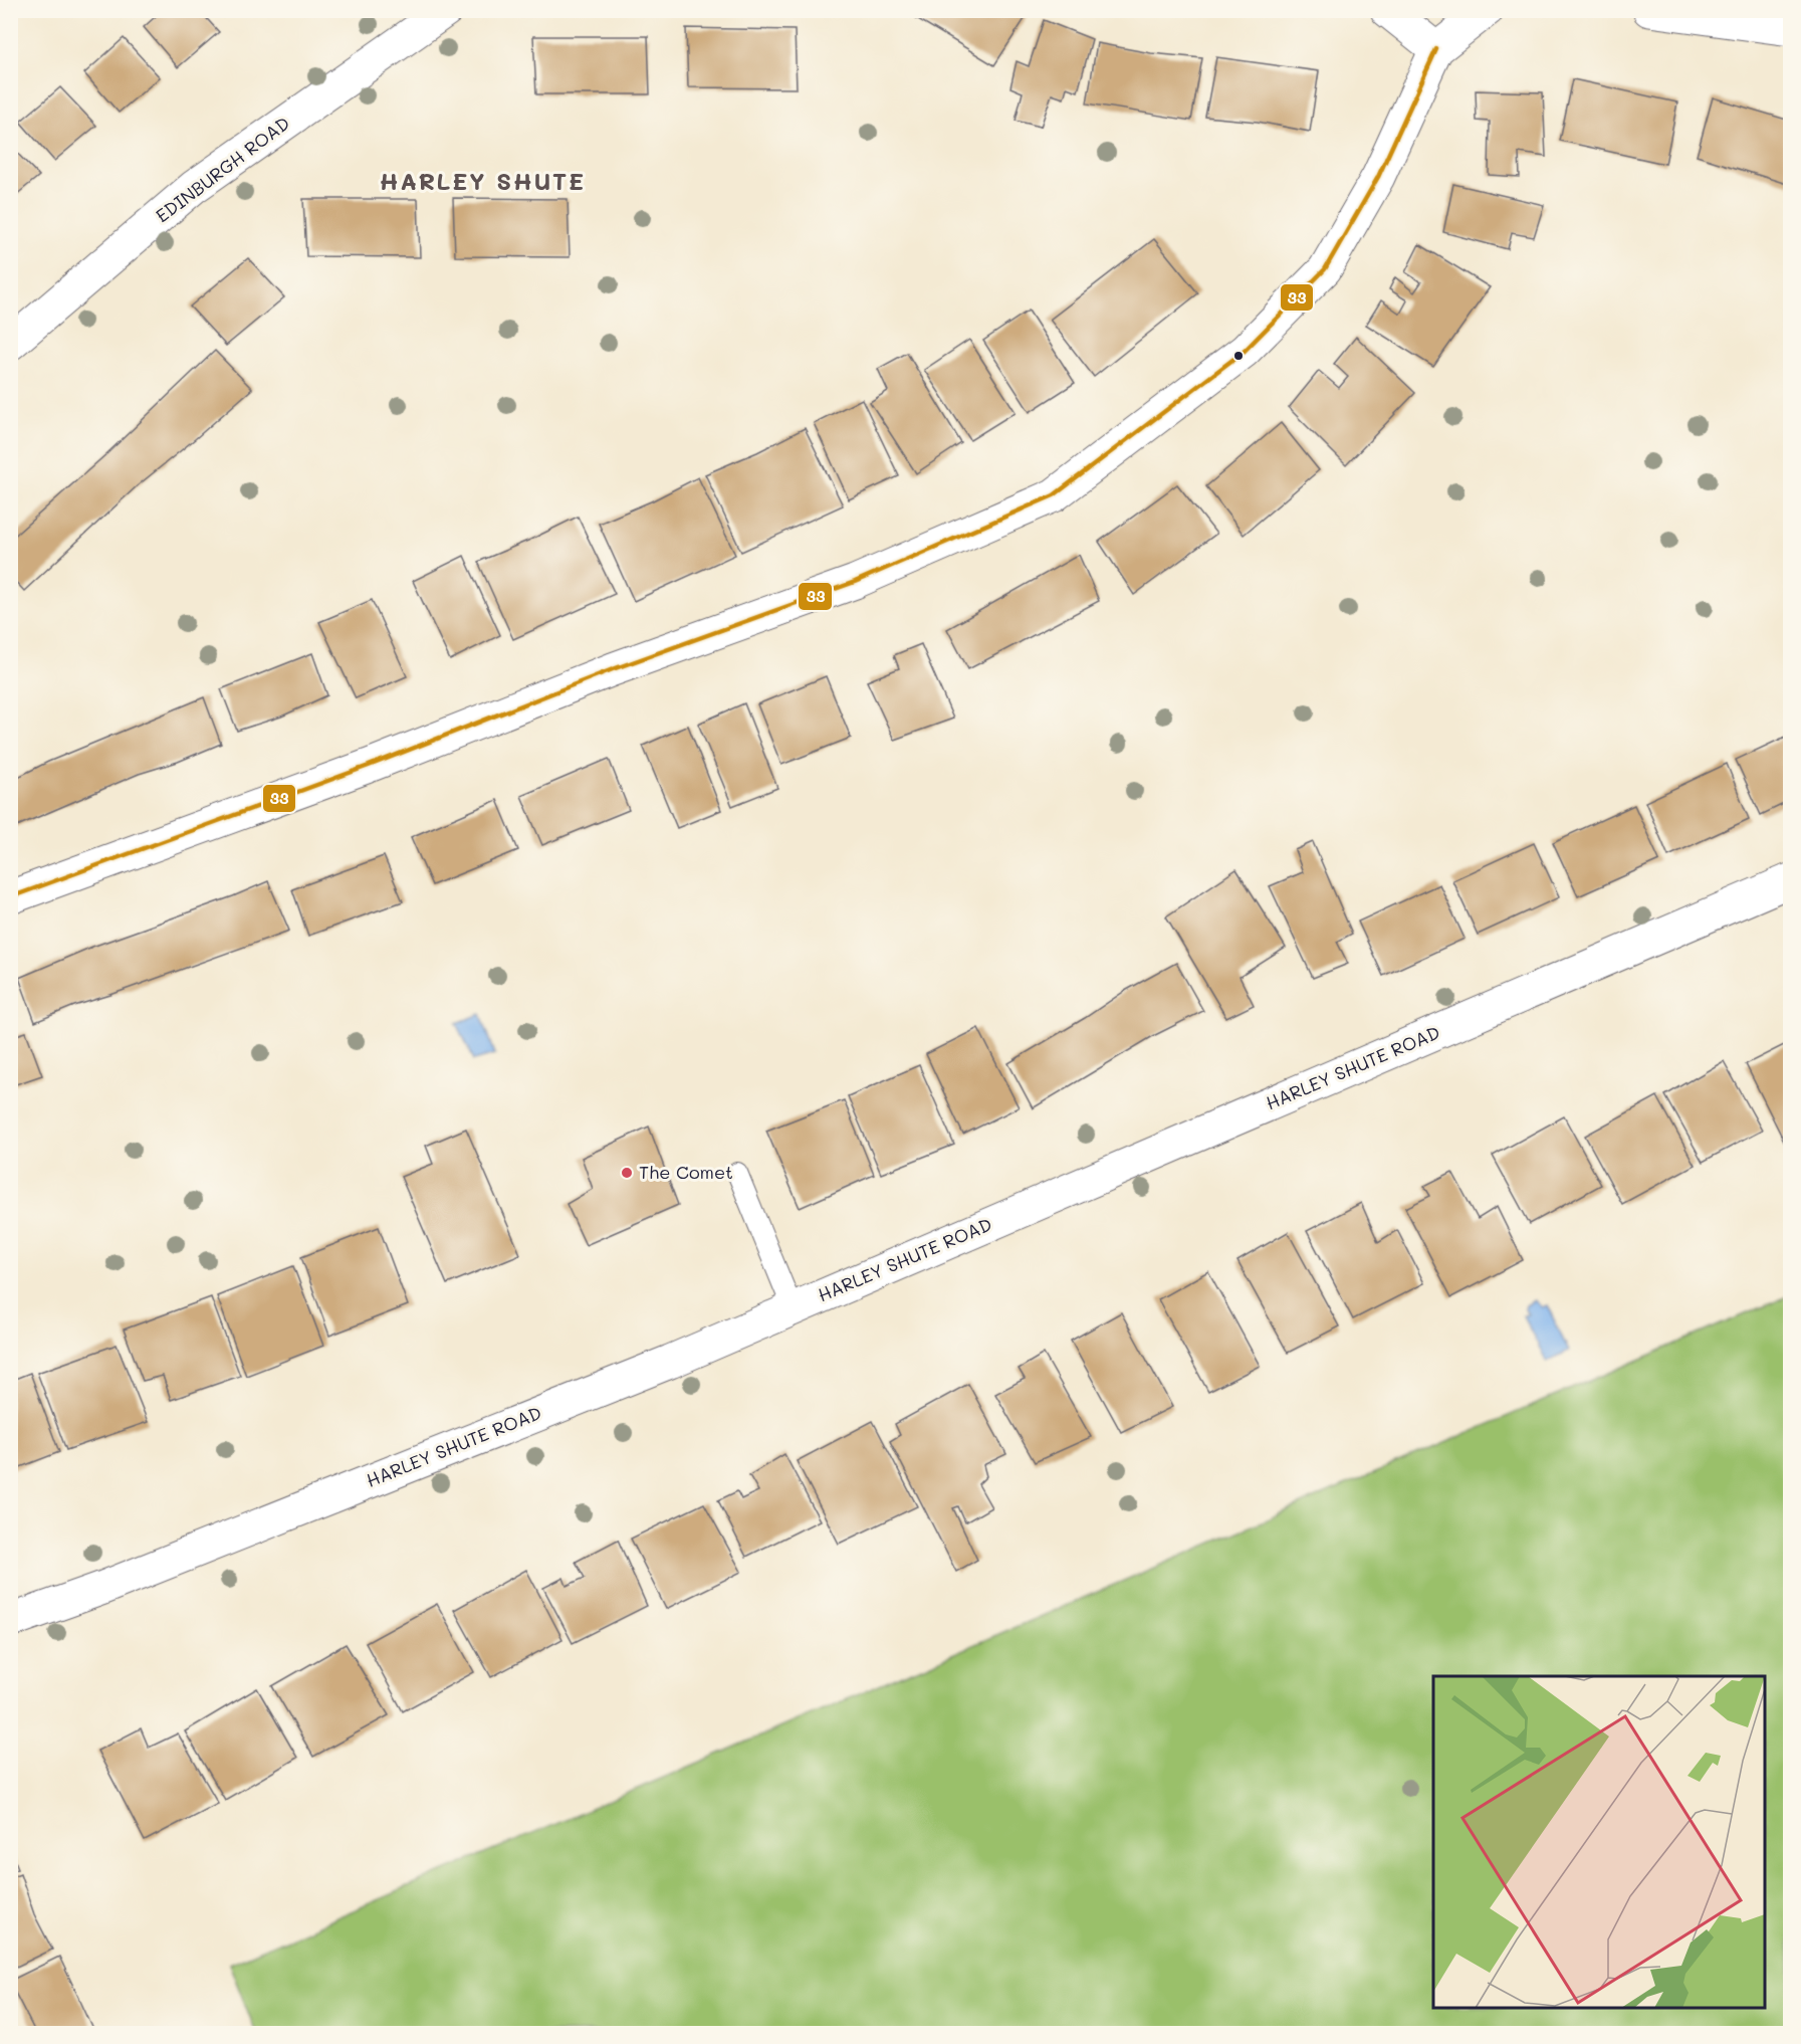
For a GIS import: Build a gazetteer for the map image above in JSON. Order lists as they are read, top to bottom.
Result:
{
  "streets": {
    "street": ["EDINBURGH ROAD", "HARLEY SHUTE ROAD"]
  },
  "districts": ["HARLEY SHUTE"],
  "places": ["The Comet"],
  "lines": ["transit line 33"]
}
